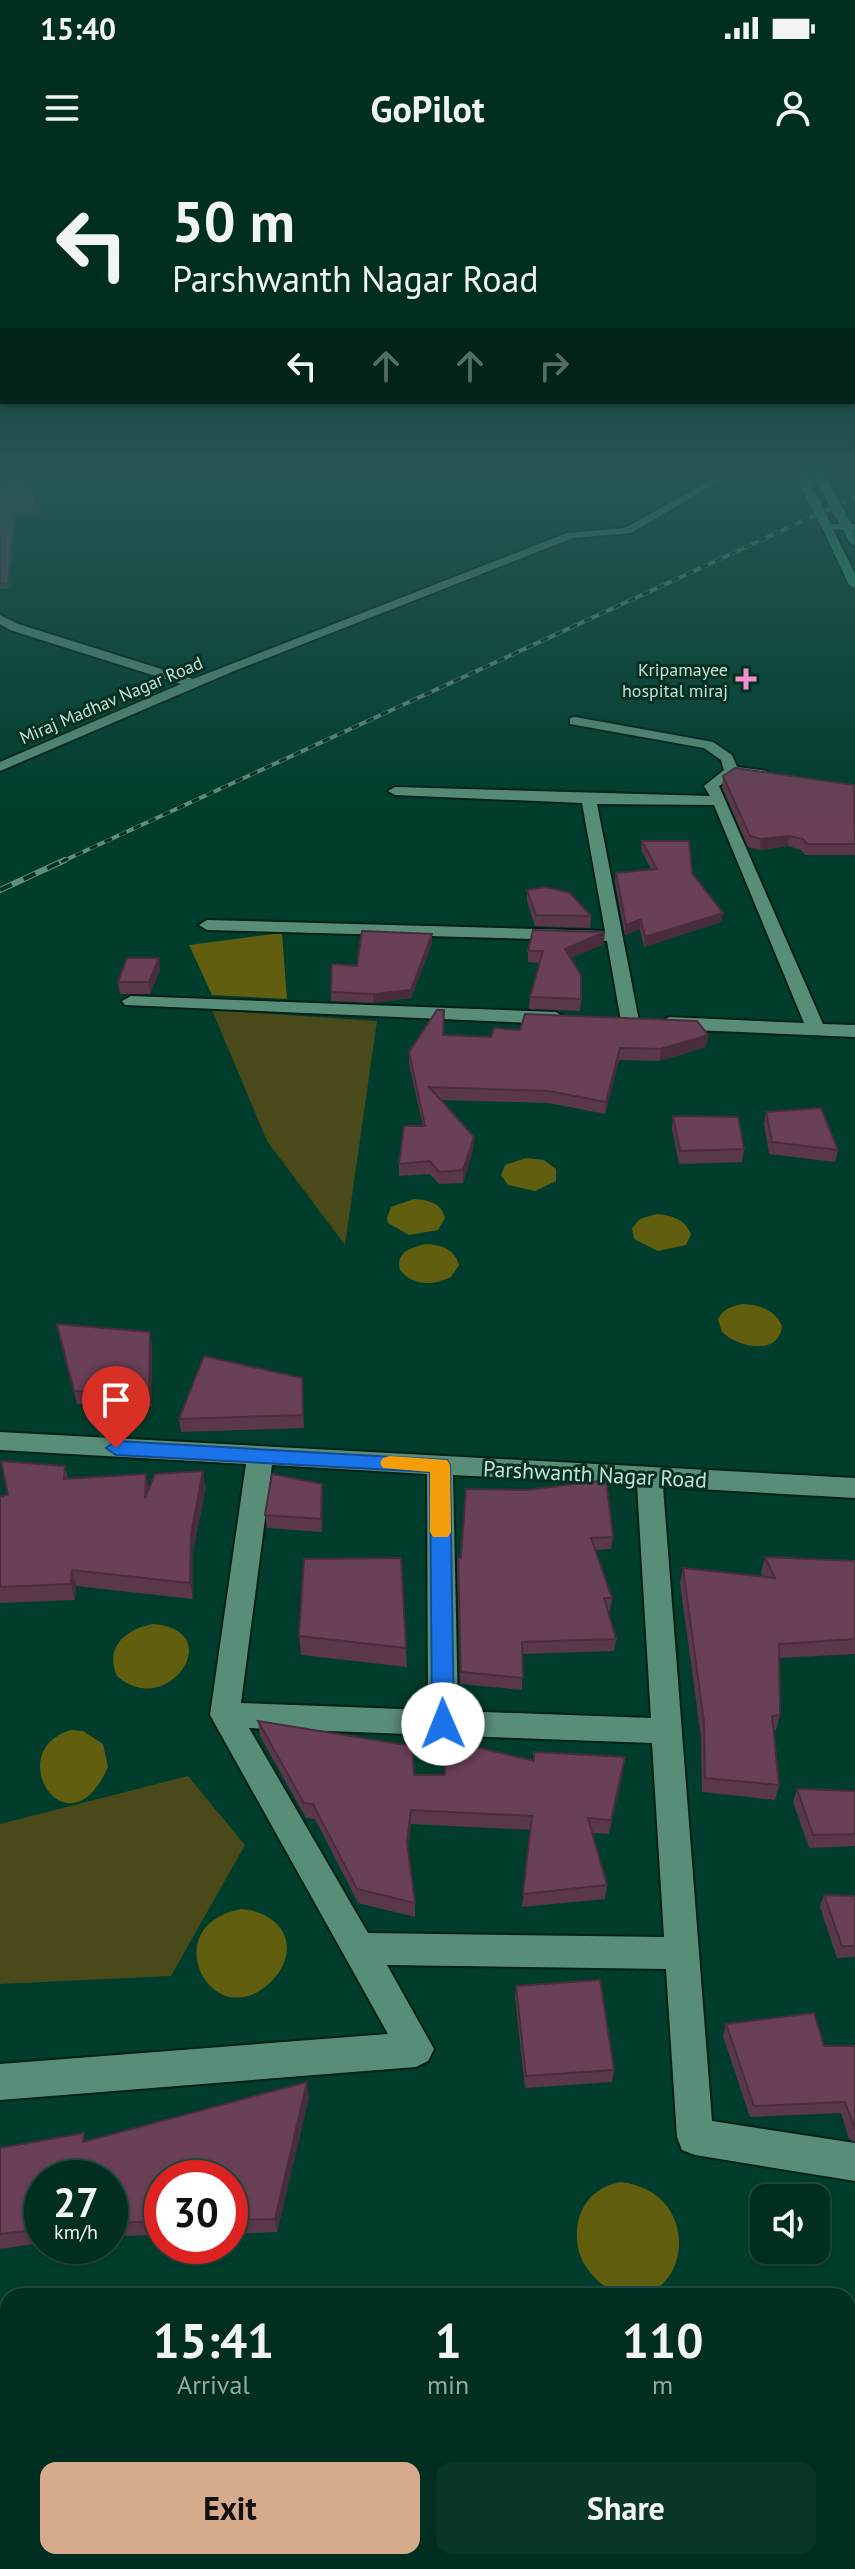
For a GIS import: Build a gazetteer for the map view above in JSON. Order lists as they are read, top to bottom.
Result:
{
  "streets": {
    "street": ["Miraj Madhav Nagar Road", "Parshwanth Nagar Road"]
  },
  "places": {
    "health": ["Kripamayee hospital miraj"]
  },
  "page": {
    "status": "15:40",
    "header": "GoPilot",
    "turn": ["50 m", "Parshwanth Nagar Road"],
    "speed": "27 km/h",
    "limit": "30",
    "eta": [
      "15:41",
      "Arrival",
      "1",
      "min",
      "110",
      "m"
    ],
    "buttons": ["Exit", "Share"]
  }
}
